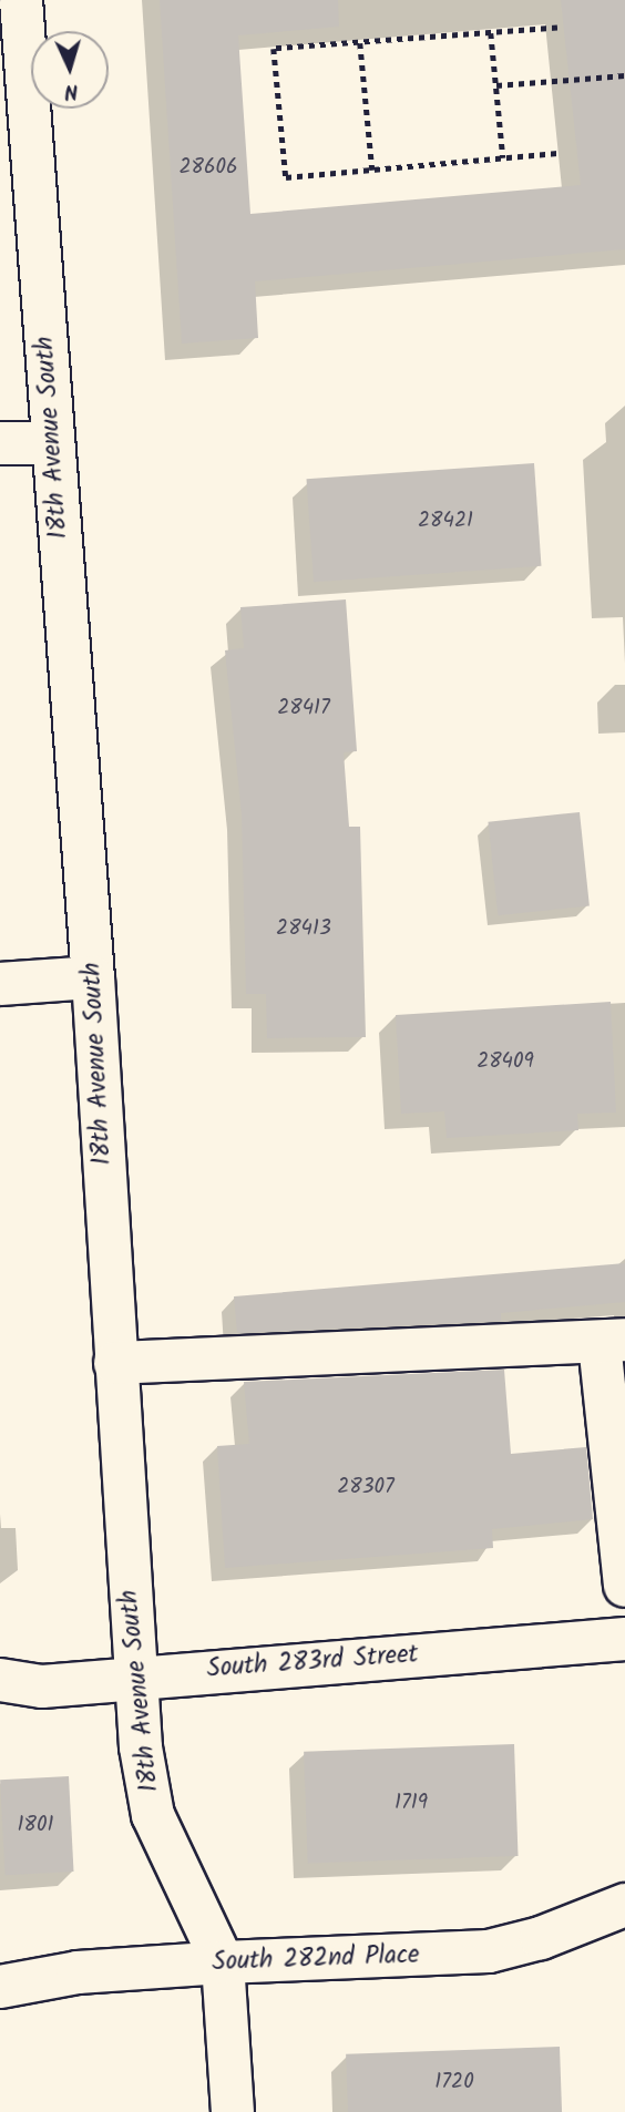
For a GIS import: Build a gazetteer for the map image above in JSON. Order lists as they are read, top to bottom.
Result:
{
  "streets": {
    "street": ["18th Avenue South", "South 283rd Street", "South 282nd Place"]
  },
  "crossings": [
    ["18th Avenue South", "South 283rd Street"],
    ["18th Avenue South", "South 282nd Place"]
  ],
  "house_numbers": [
    "28606",
    "28421",
    "28417",
    "28413",
    "28409",
    "28307",
    "1719",
    "1801",
    "1720"
  ],
  "north": "bottom"
}
